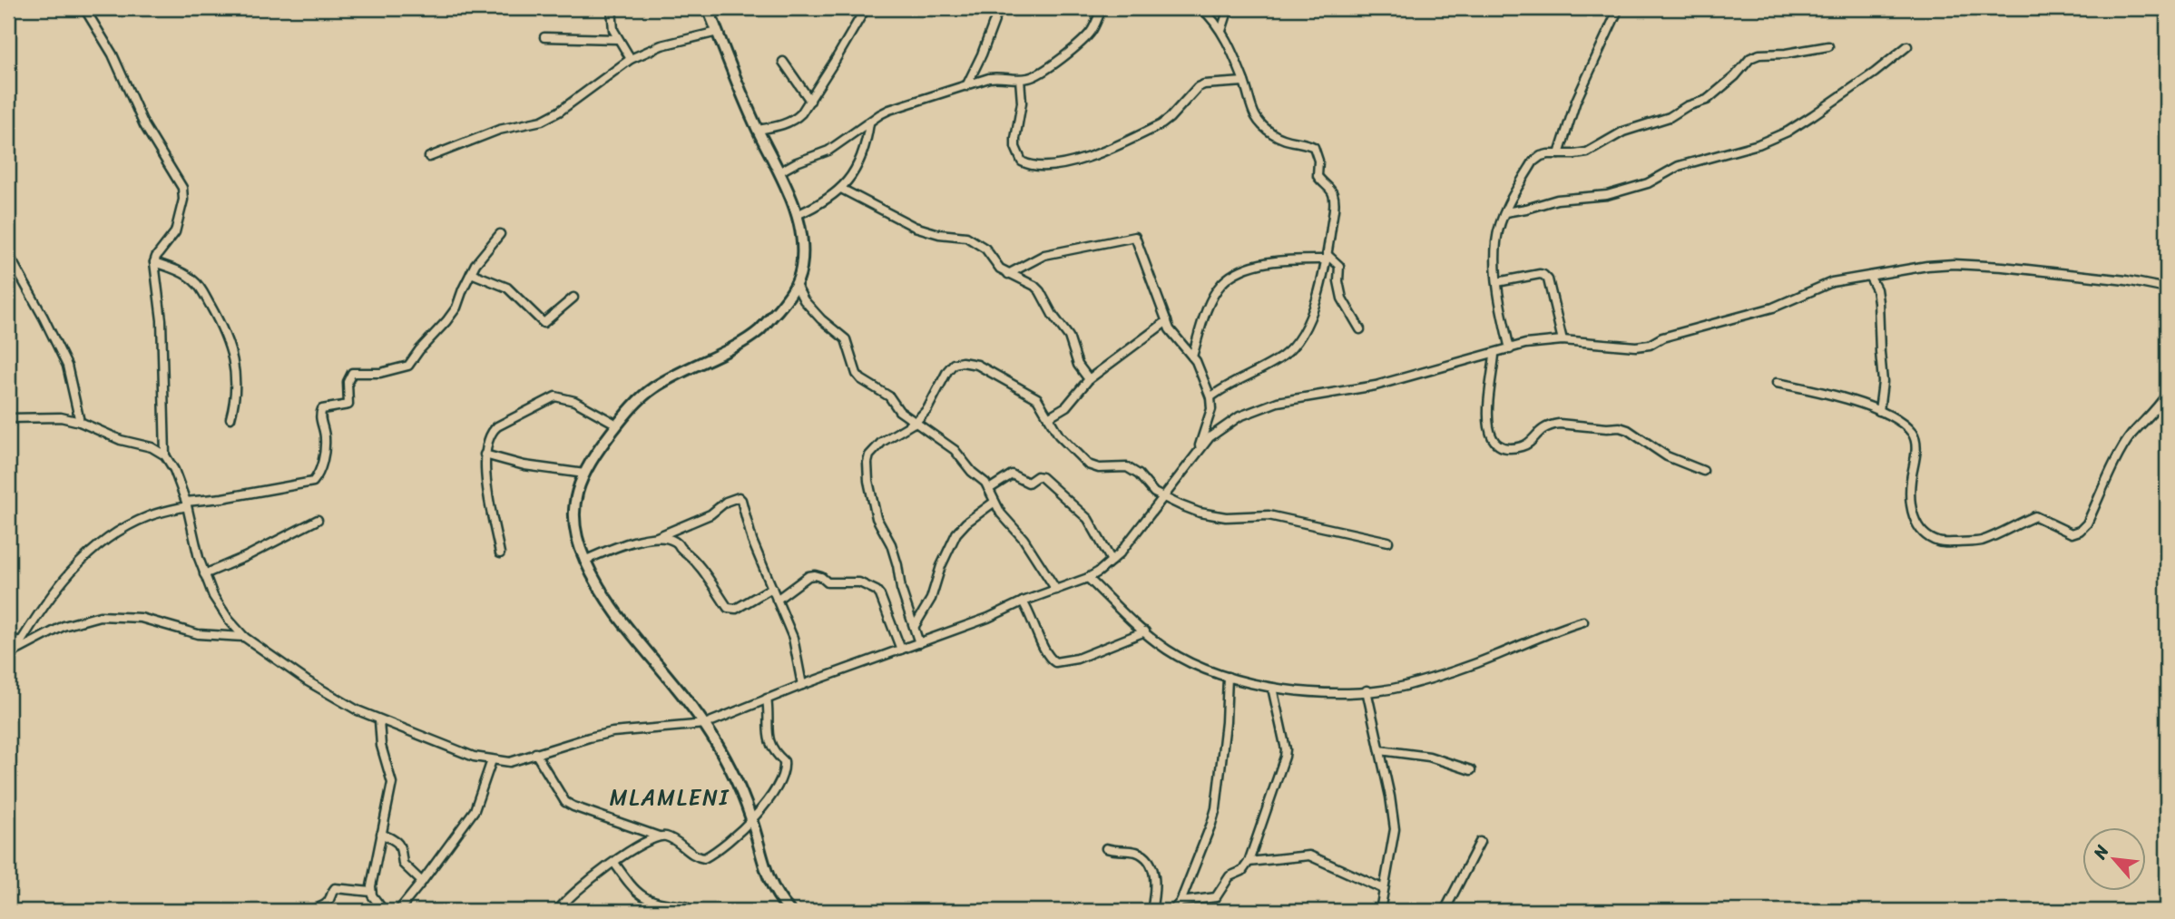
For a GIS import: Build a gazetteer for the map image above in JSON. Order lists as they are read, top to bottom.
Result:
{
  "districts": ["MLAMLENI"],
  "north": "top left"
}
